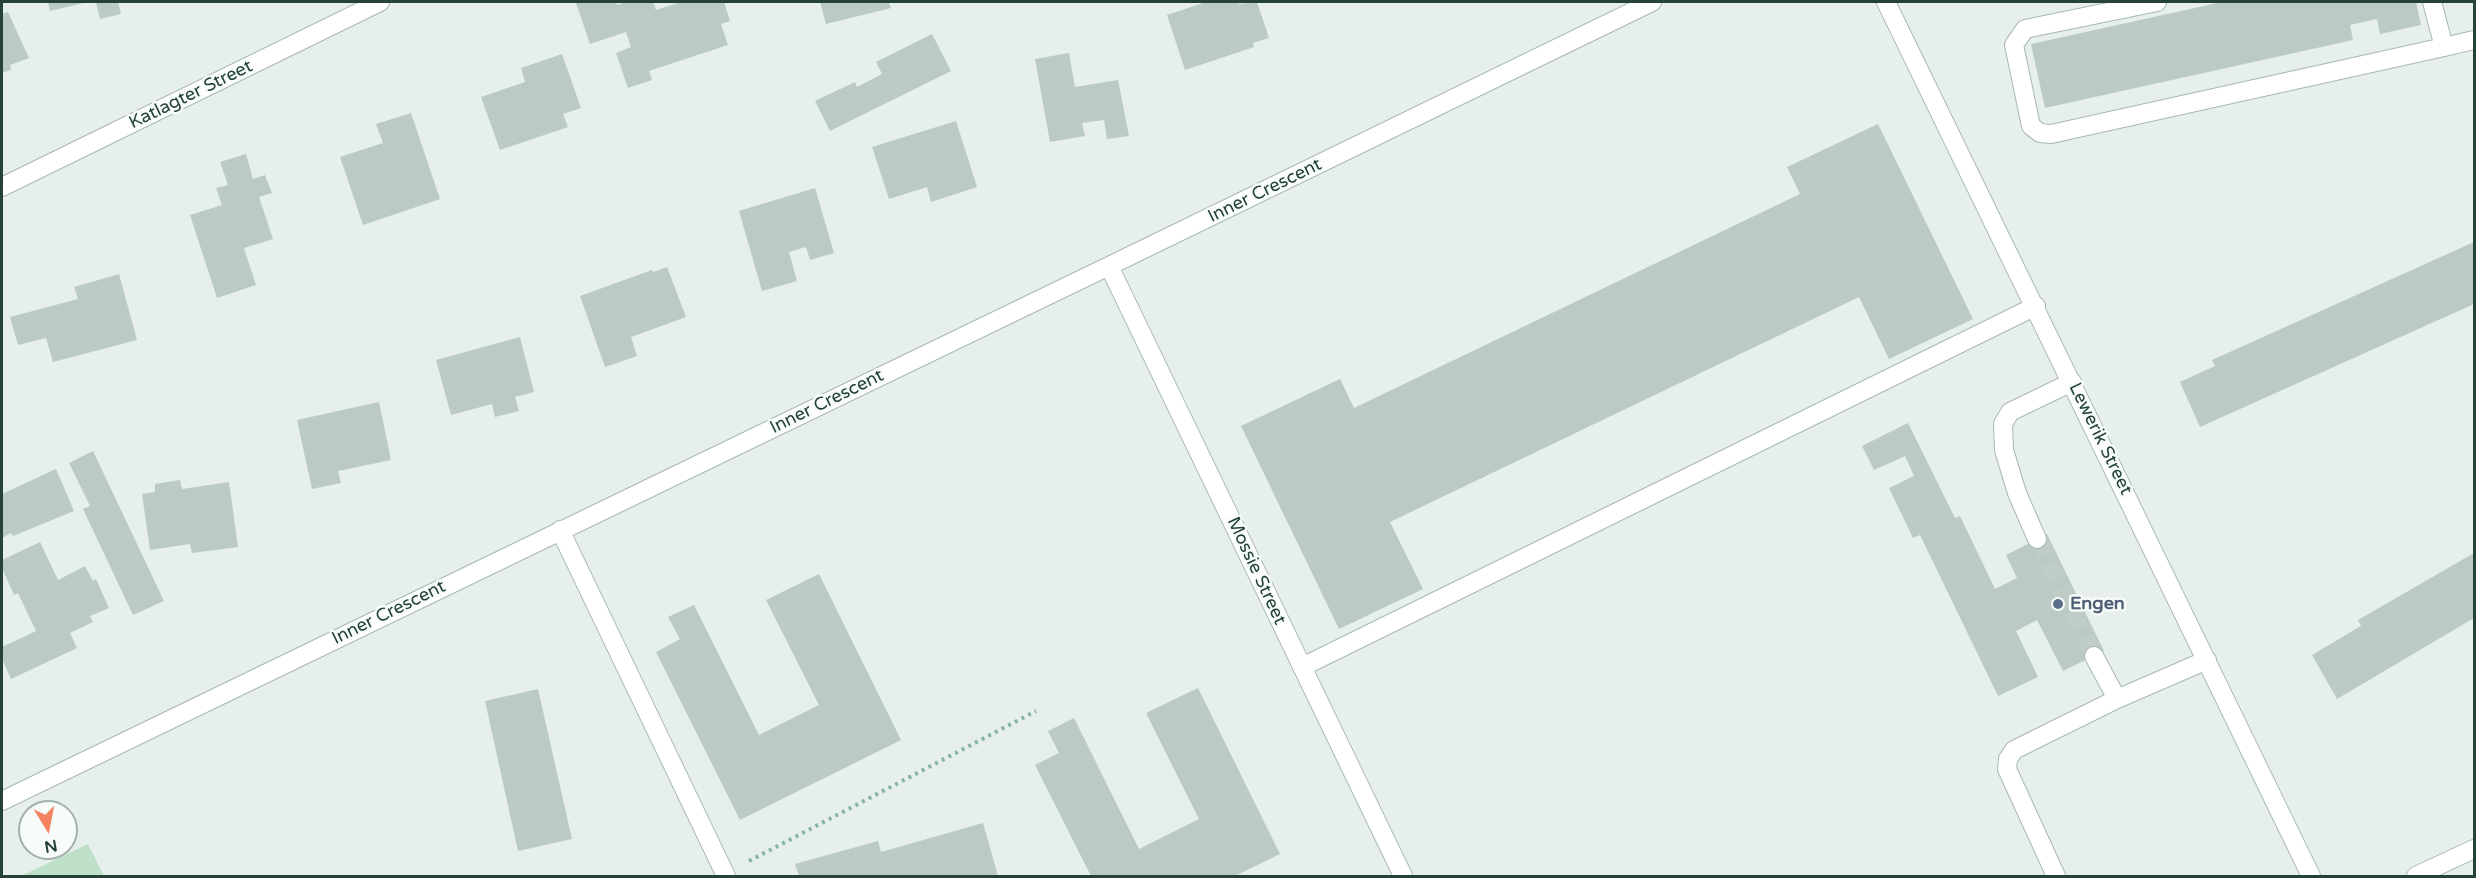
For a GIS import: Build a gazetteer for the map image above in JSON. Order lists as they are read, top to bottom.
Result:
{
  "streets": {
    "street": [
      "Katlagter Street",
      "Inner Crescent",
      "Lewerik Street",
      "Mossie Street"
    ]
  },
  "crossings": [
    ["Inner Crescent", "Mossie Street"]
  ],
  "places": ["Engen"],
  "north": "bottom"
}
